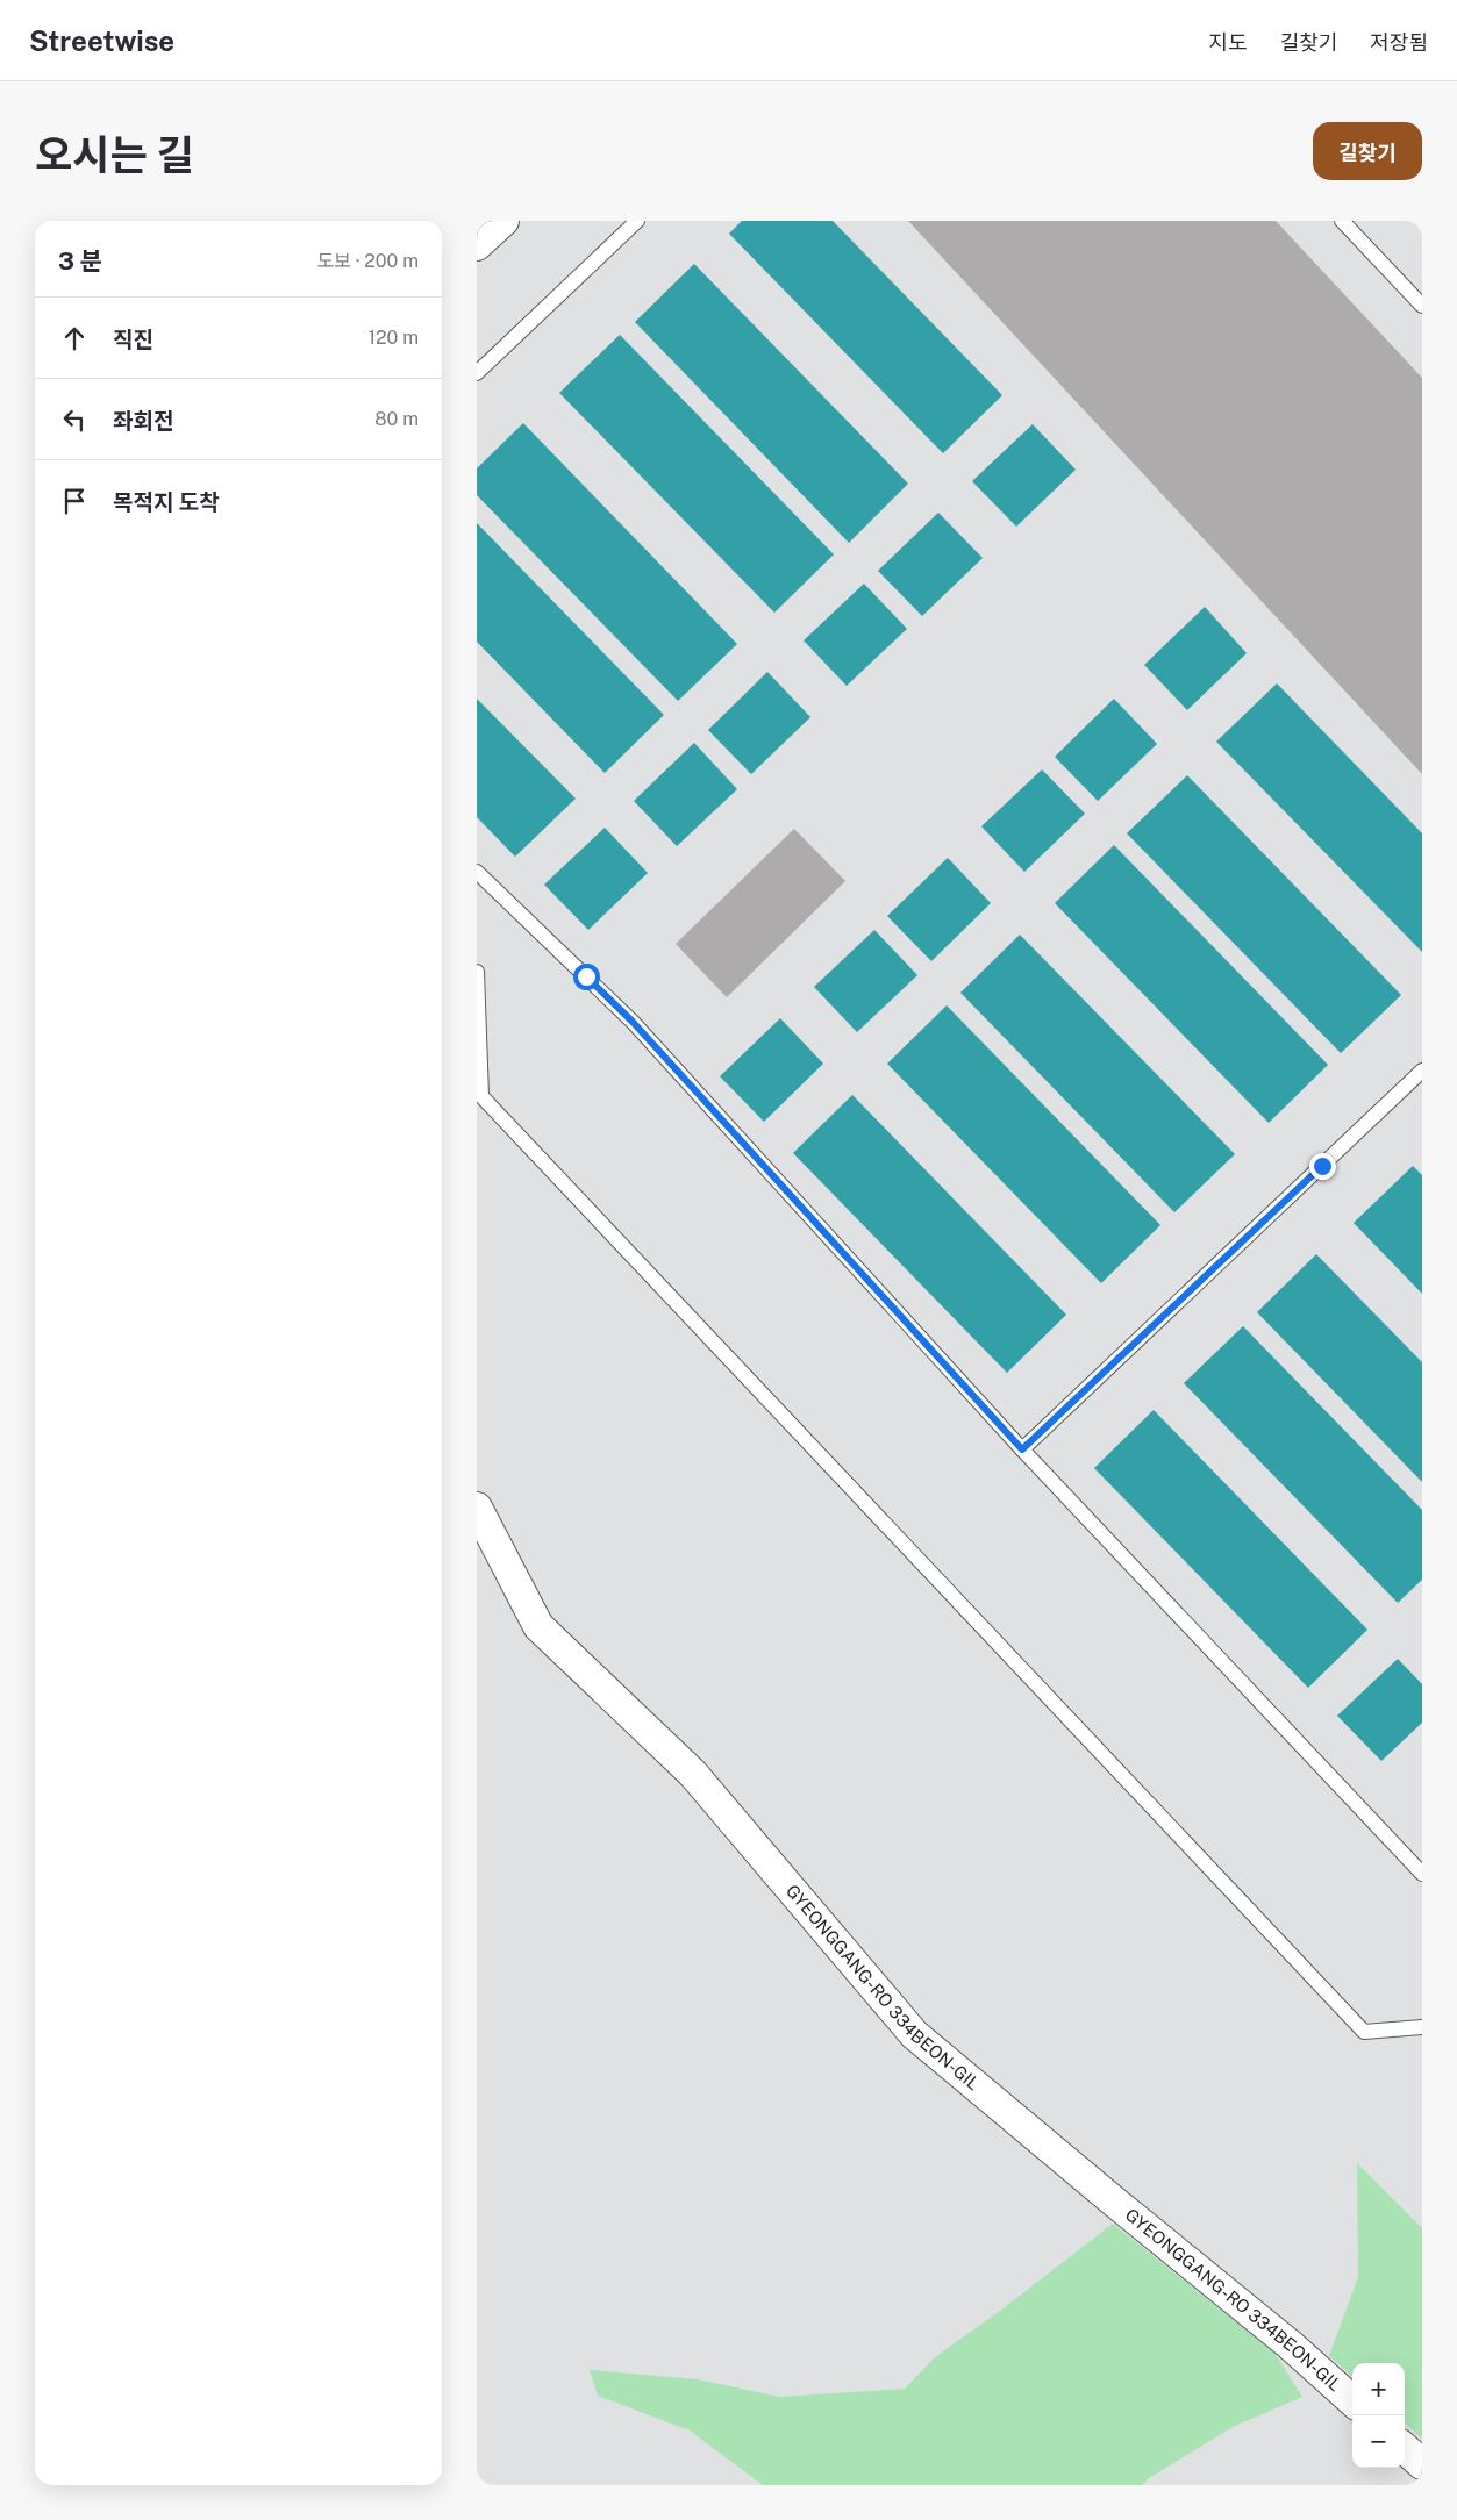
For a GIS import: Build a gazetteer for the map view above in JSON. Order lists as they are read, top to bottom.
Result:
{
  "streets": {
    "street": ["GYEONGGANG-RO 334BEON-GIL"]
  },
  "page": {
    "header": "Streetwise",
    "nav": ["지도", "길찾기", "저장됨"],
    "title": "오시는 길",
    "buttons": "길찾기",
    "heading": ["3 분", "도보 · 200 m"],
    "list": [
      ["직진", "120 m"],
      ["좌회전", "80 m"],
      "목적지 도착"
    ],
    "map_buttons": ["+", "−"]
  }
}
